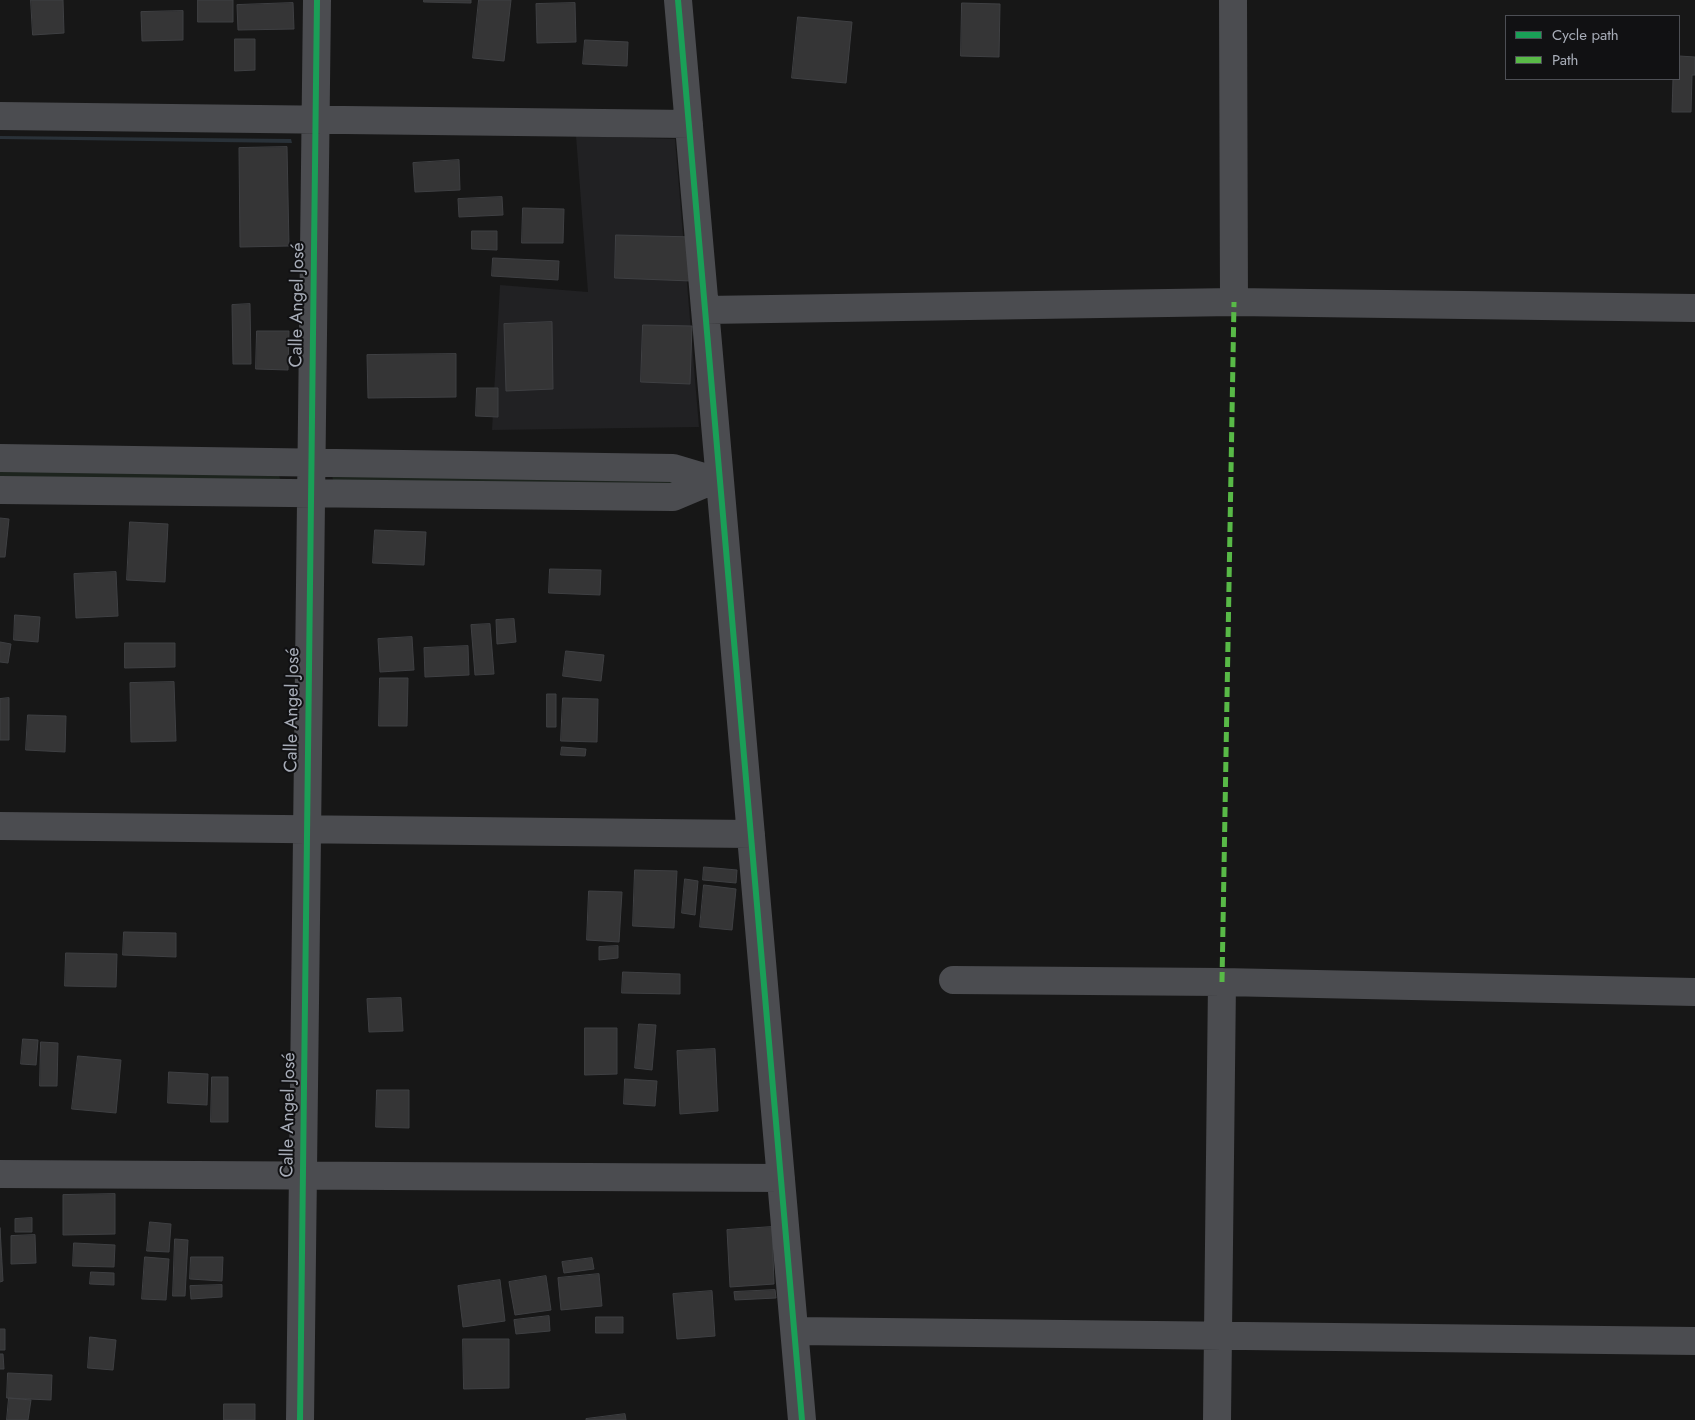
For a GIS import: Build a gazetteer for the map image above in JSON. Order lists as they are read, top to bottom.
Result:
{
  "streets": {
    "street": ["Calle Angel José"]
  },
  "legend": ["Cycle path", "Path"]
}
